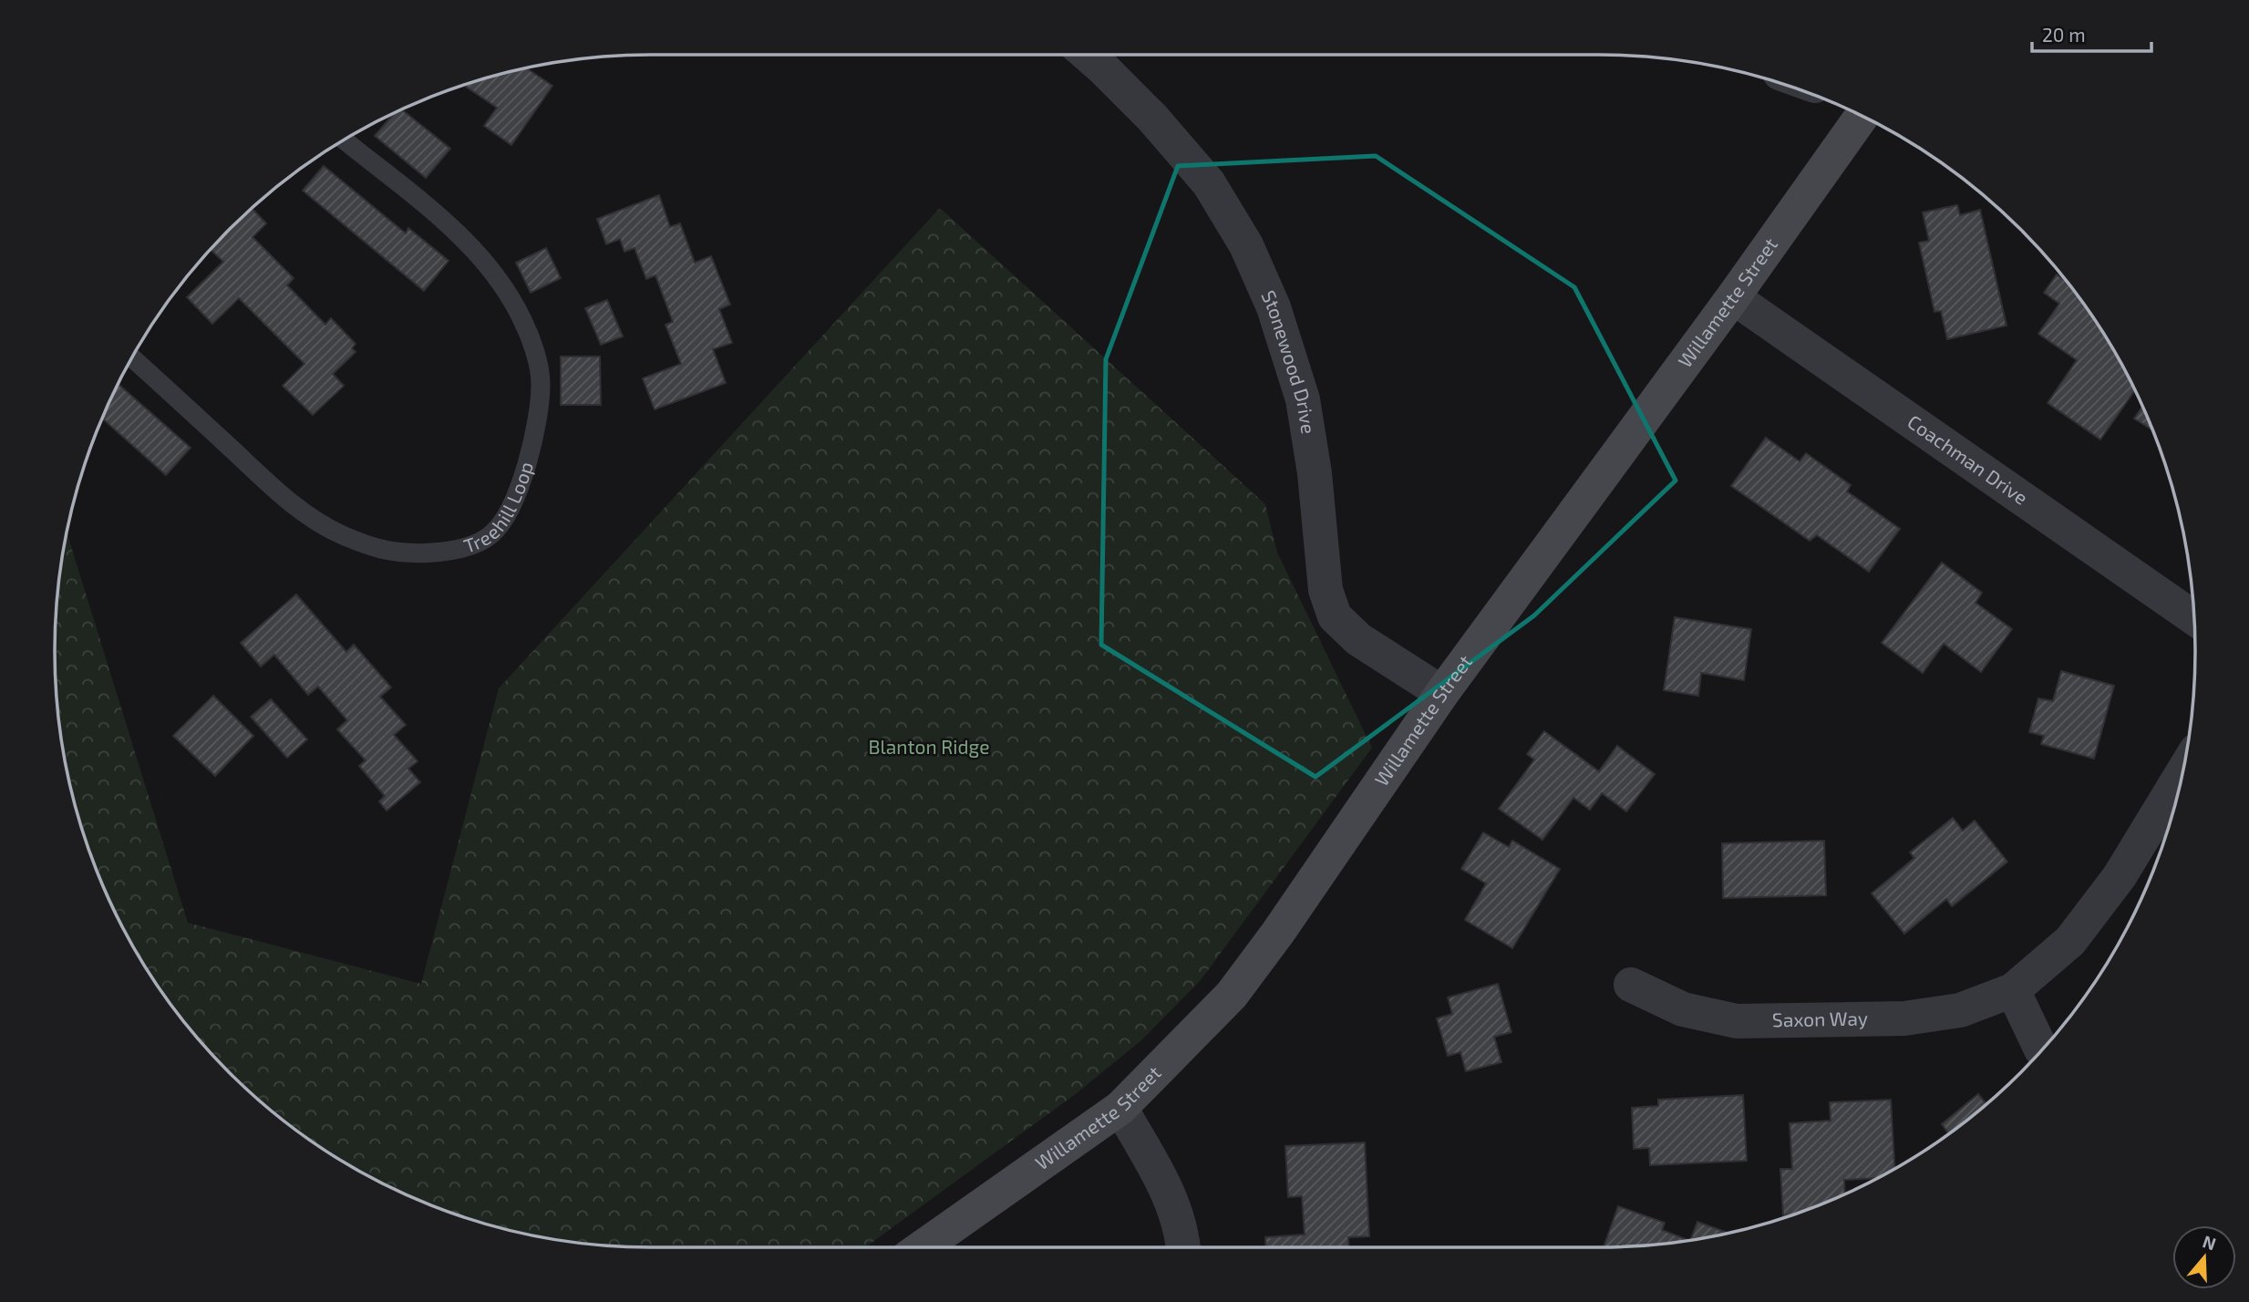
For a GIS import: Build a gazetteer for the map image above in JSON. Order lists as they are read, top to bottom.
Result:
{
  "streets": {
    "main road": ["Willamette Street"],
    "street": ["Stonewood Drive", "Coachman Drive", "Saxon Way"],
    "lane": ["Treehill Loop"]
  },
  "crossings": [
    ["Willamette Street", "Stonewood Drive"],
    ["Willamette Street", "Coachman Drive"]
  ],
  "parks": ["Blanton Ridge"],
  "scale_bar": "20 m",
  "north": "top"
}
